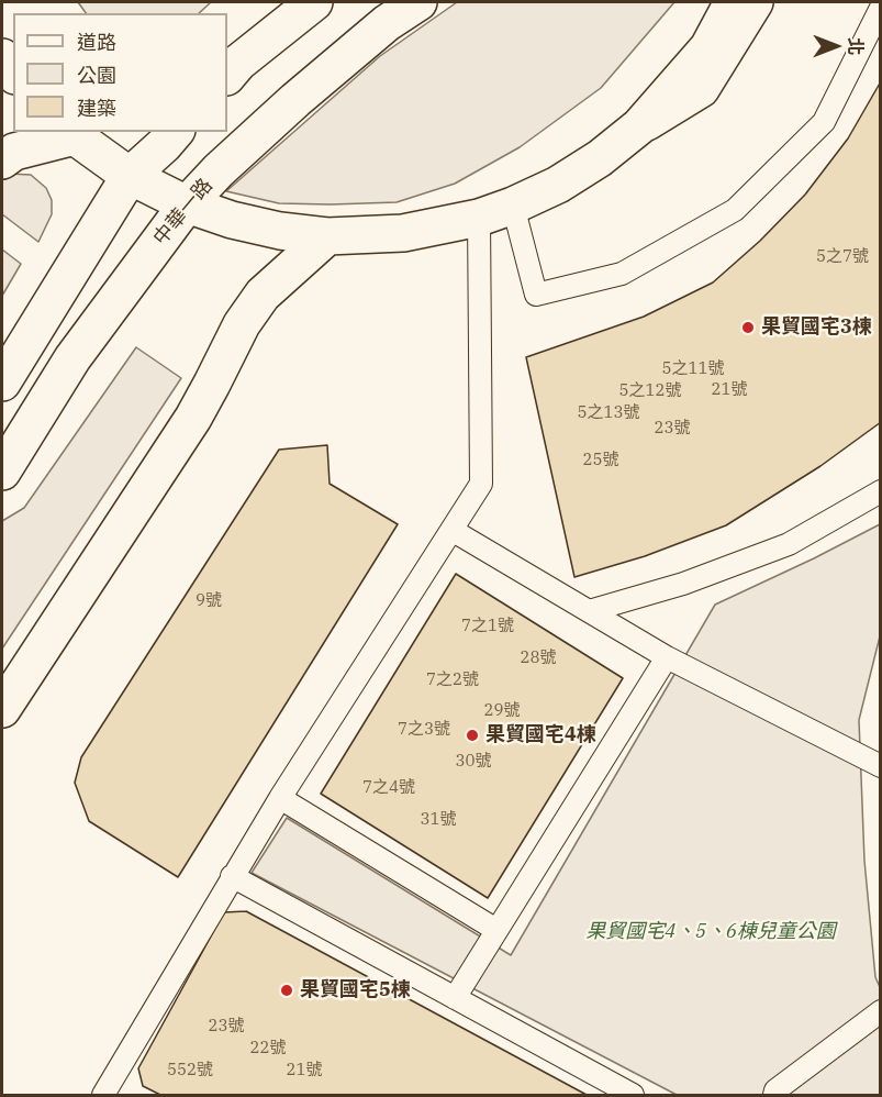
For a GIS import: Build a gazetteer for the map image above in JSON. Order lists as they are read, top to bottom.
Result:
{
  "streets": {
    "street": ["中華一路"]
  },
  "parks": ["果貿國宅4、5、6棟兒童公園"],
  "places": ["果貿國宅3棟", "果貿國宅4棟", "果貿國宅5棟"],
  "house_numbers": [
    "5之7號",
    "5之11號",
    "21號",
    "5之12號",
    "5之13號",
    "23號",
    "25號",
    "9號",
    "7之1號",
    "28號",
    "7之2號",
    "29號",
    "7之3號",
    "30號",
    "7之4號",
    "31號",
    "23號",
    "22號",
    "552號",
    "21號"
  ],
  "legend": ["道路", "公園", "建築"],
  "north": "right"
}
